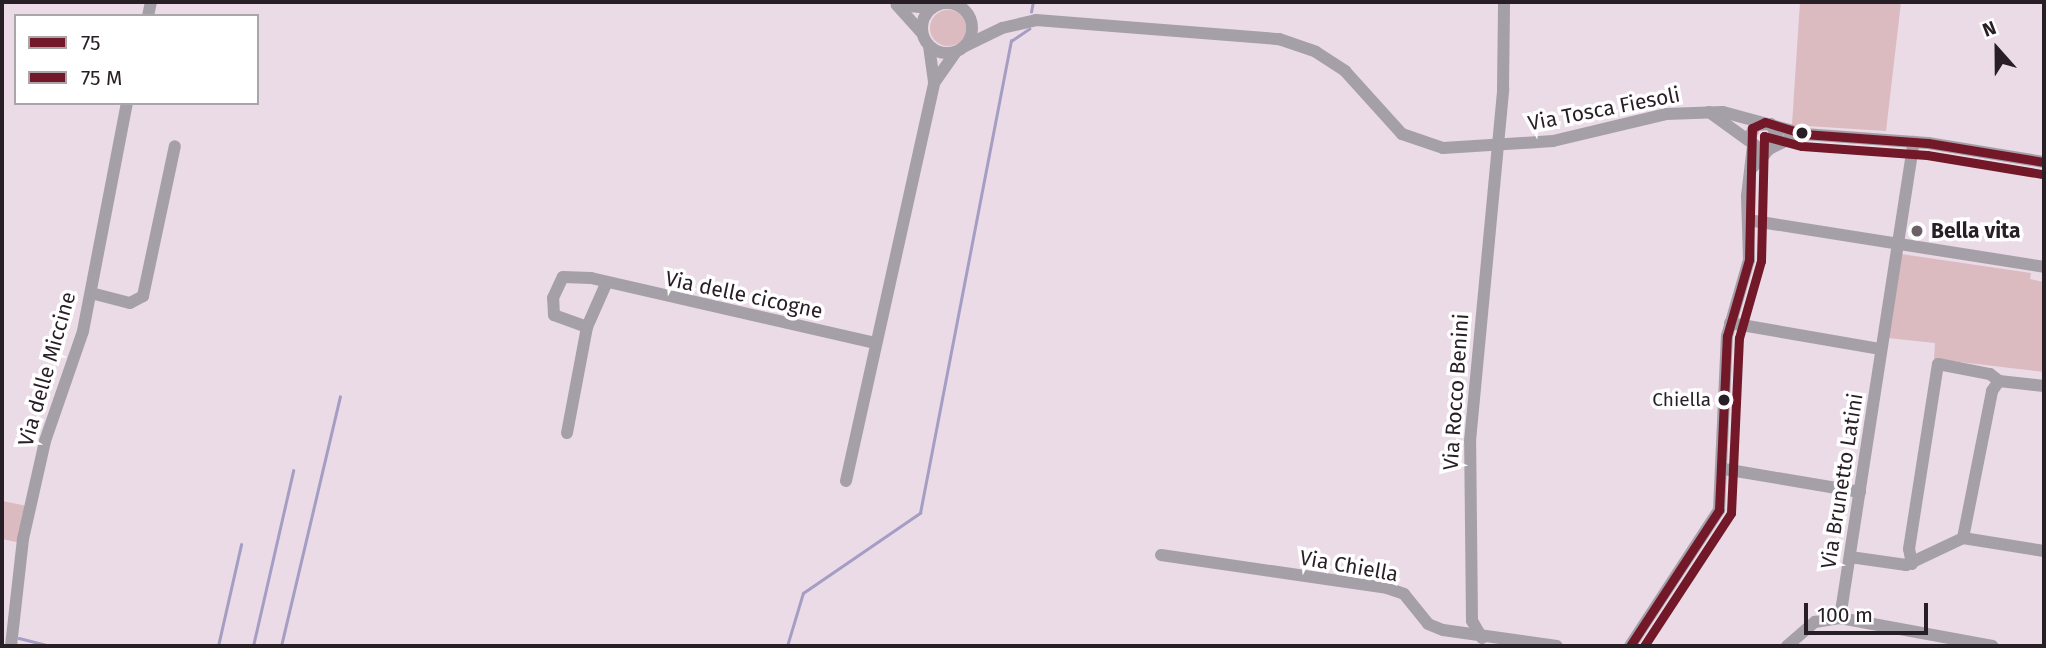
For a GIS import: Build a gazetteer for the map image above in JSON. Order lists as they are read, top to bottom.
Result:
{
  "streets": {
    "street": [
      "Via Tosca Fiesoli",
      "Via delle cicogne",
      "Via delle Miccine",
      "Via Rocco Benini",
      "Via Brunetto Latini",
      "Via Chiella"
    ]
  },
  "crossings": [
    ["Via Tosca Fiesoli", "Via Rocco Benini"],
    ["Via Tosca Fiesoli", "Via Brunetto Latini"],
    ["Via Rocco Benini", "Via Chiella"]
  ],
  "places": ["Bella vita", "Chiella"],
  "lines": ["transit line 75"],
  "legend": ["75", "75 M"],
  "scale_bar": "100 m",
  "north": "top"
}
